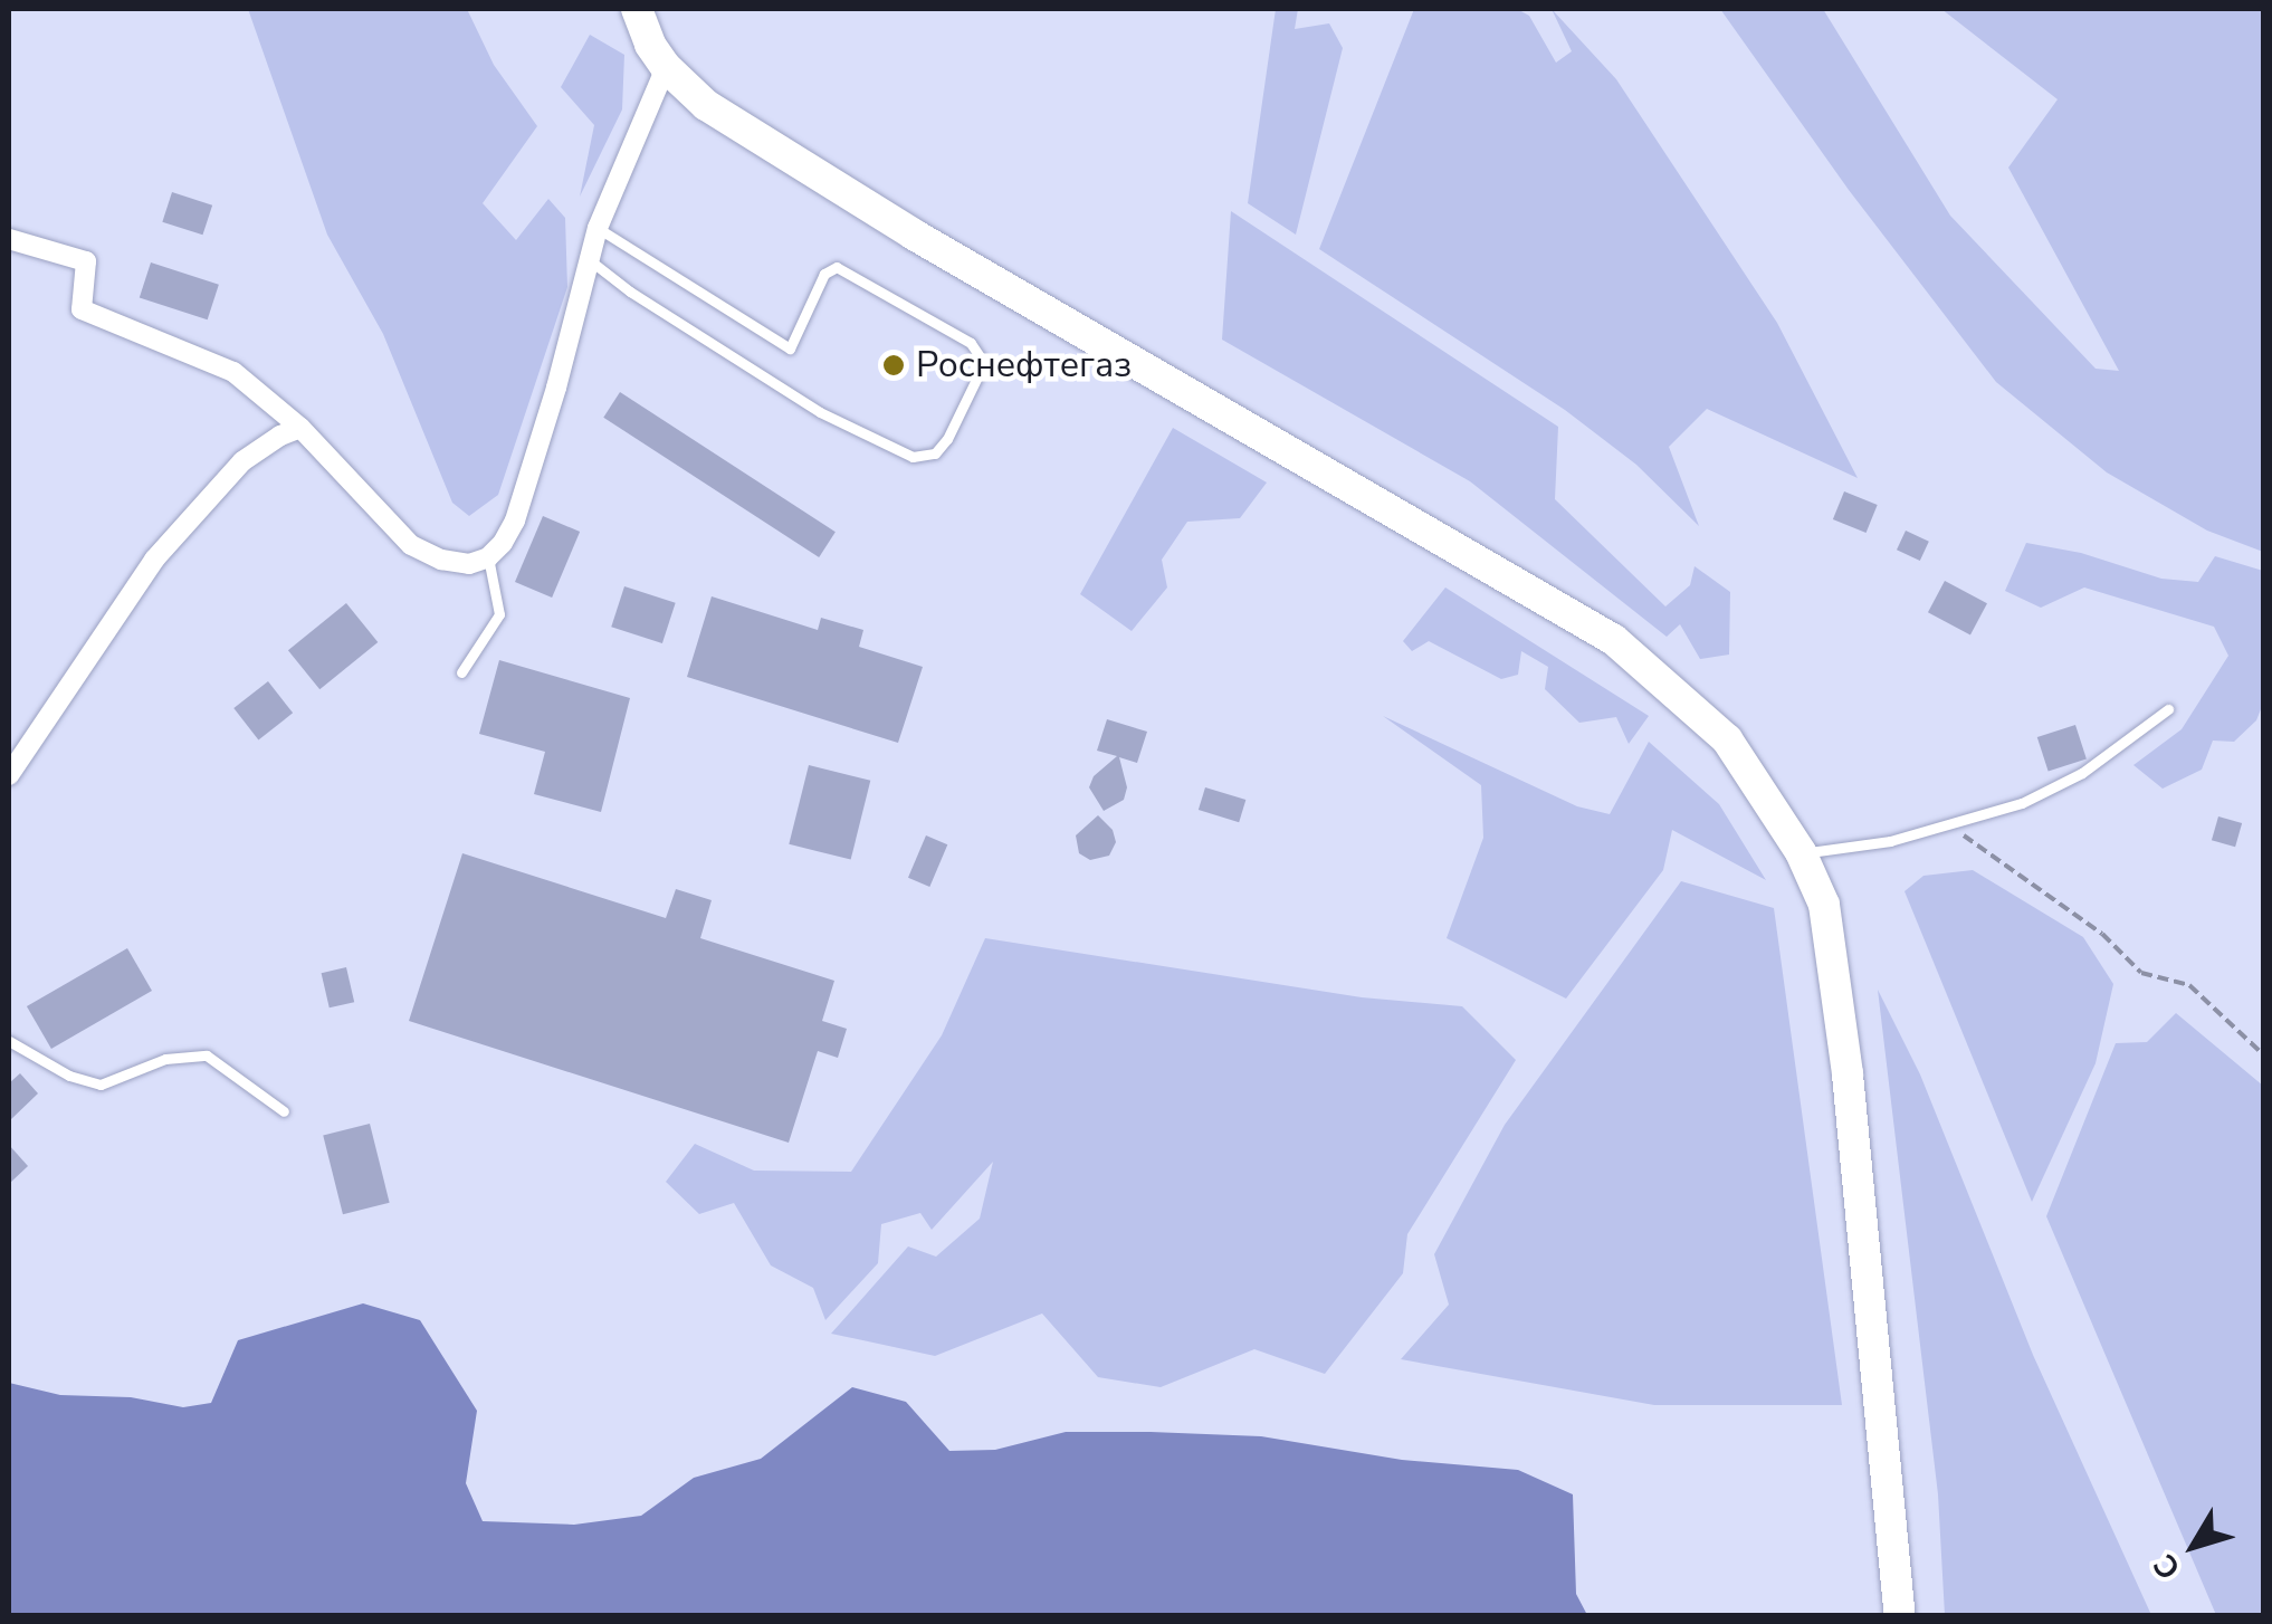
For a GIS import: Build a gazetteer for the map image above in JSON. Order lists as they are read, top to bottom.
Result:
{
  "places": ["Роснефтегаз"],
  "north": "bottom left"
}
